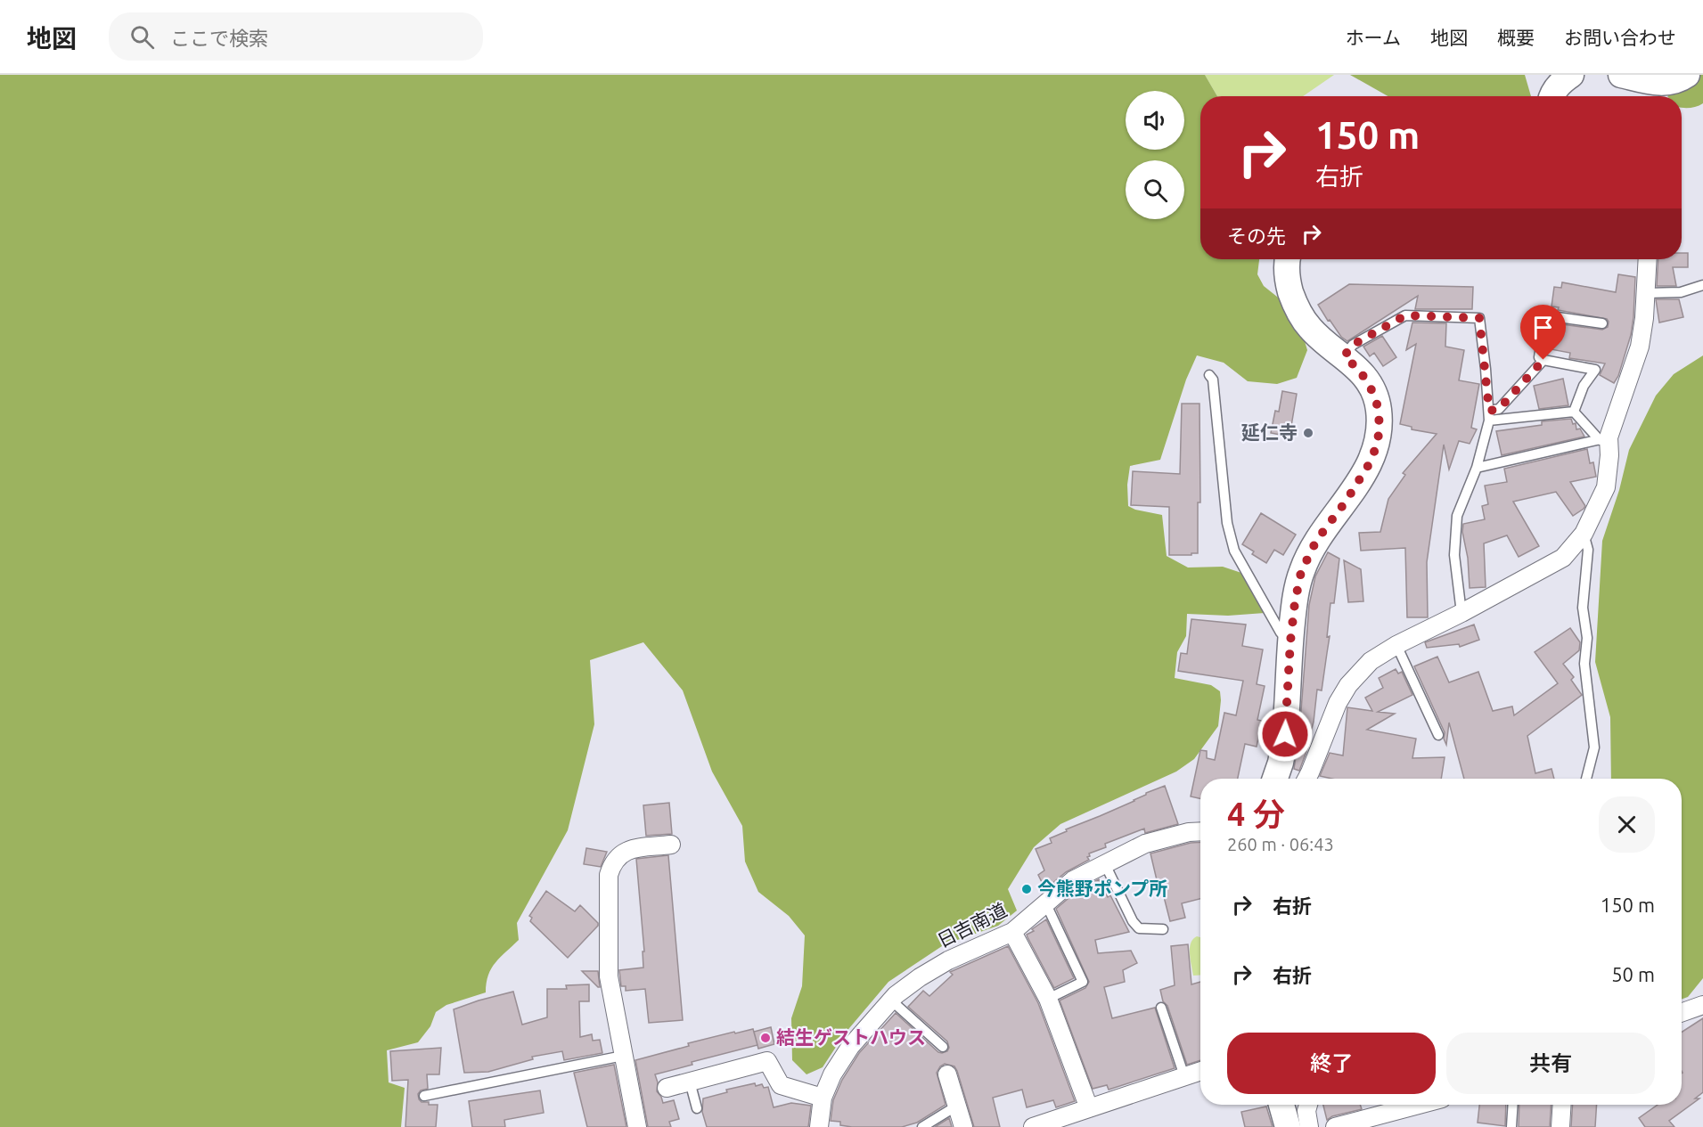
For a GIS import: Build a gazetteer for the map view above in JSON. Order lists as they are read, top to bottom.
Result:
{
  "streets": {
    "street": ["日吉南道"]
  },
  "places": ["延仁寺", "今熊野ポンプ所", "結生ゲストハウス"],
  "page": {
    "header": "地図",
    "search": "ここで検索",
    "nav": [
      "ホーム",
      "地図",
      "概要",
      "お問い合わせ"
    ],
    "turn": ["150 m", "右折"],
    "then": "その先",
    "heading": ["4 分", "260 m · 06:43"],
    "list": [
      {
        "name": "右折",
        "value": "150 m"
      },
      {
        "name": "右折",
        "value": "50 m"
      }
    ],
    "buttons": ["終了", "共有"]
  }
}
